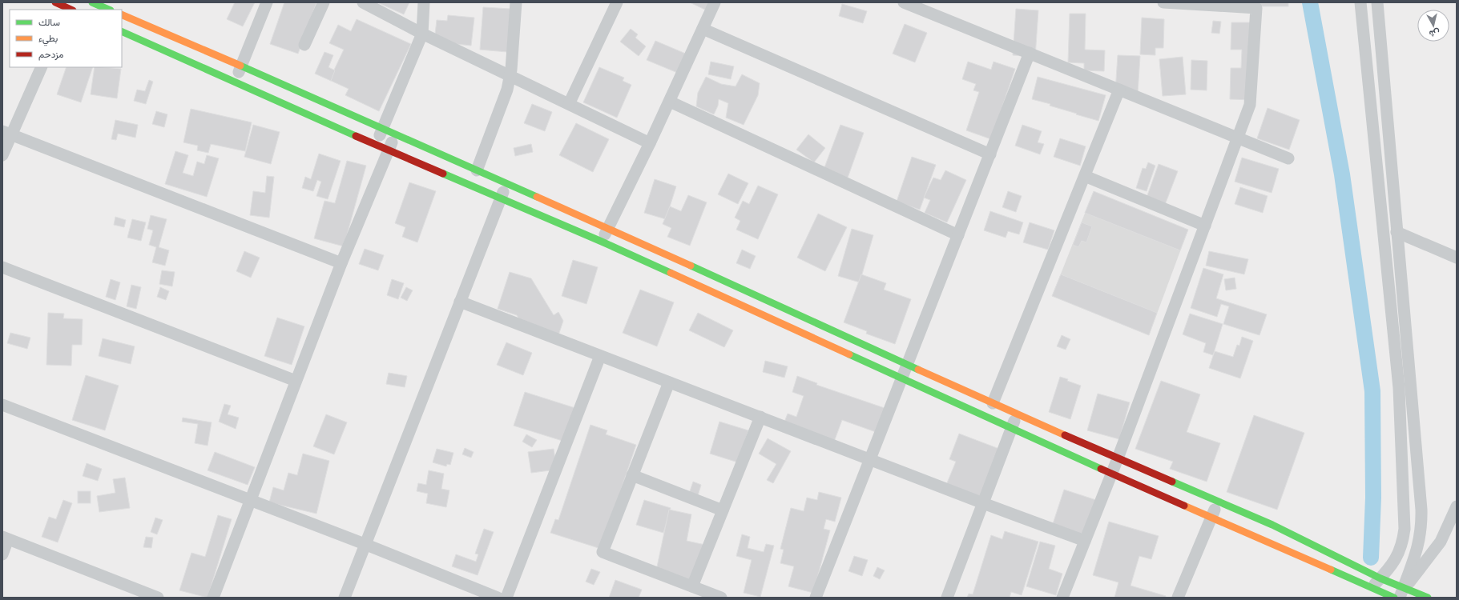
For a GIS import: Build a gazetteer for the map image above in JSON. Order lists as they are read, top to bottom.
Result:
{
  "legend": ["سالك", "بطيء", "مزدحم"],
  "north": "bottom"
}
